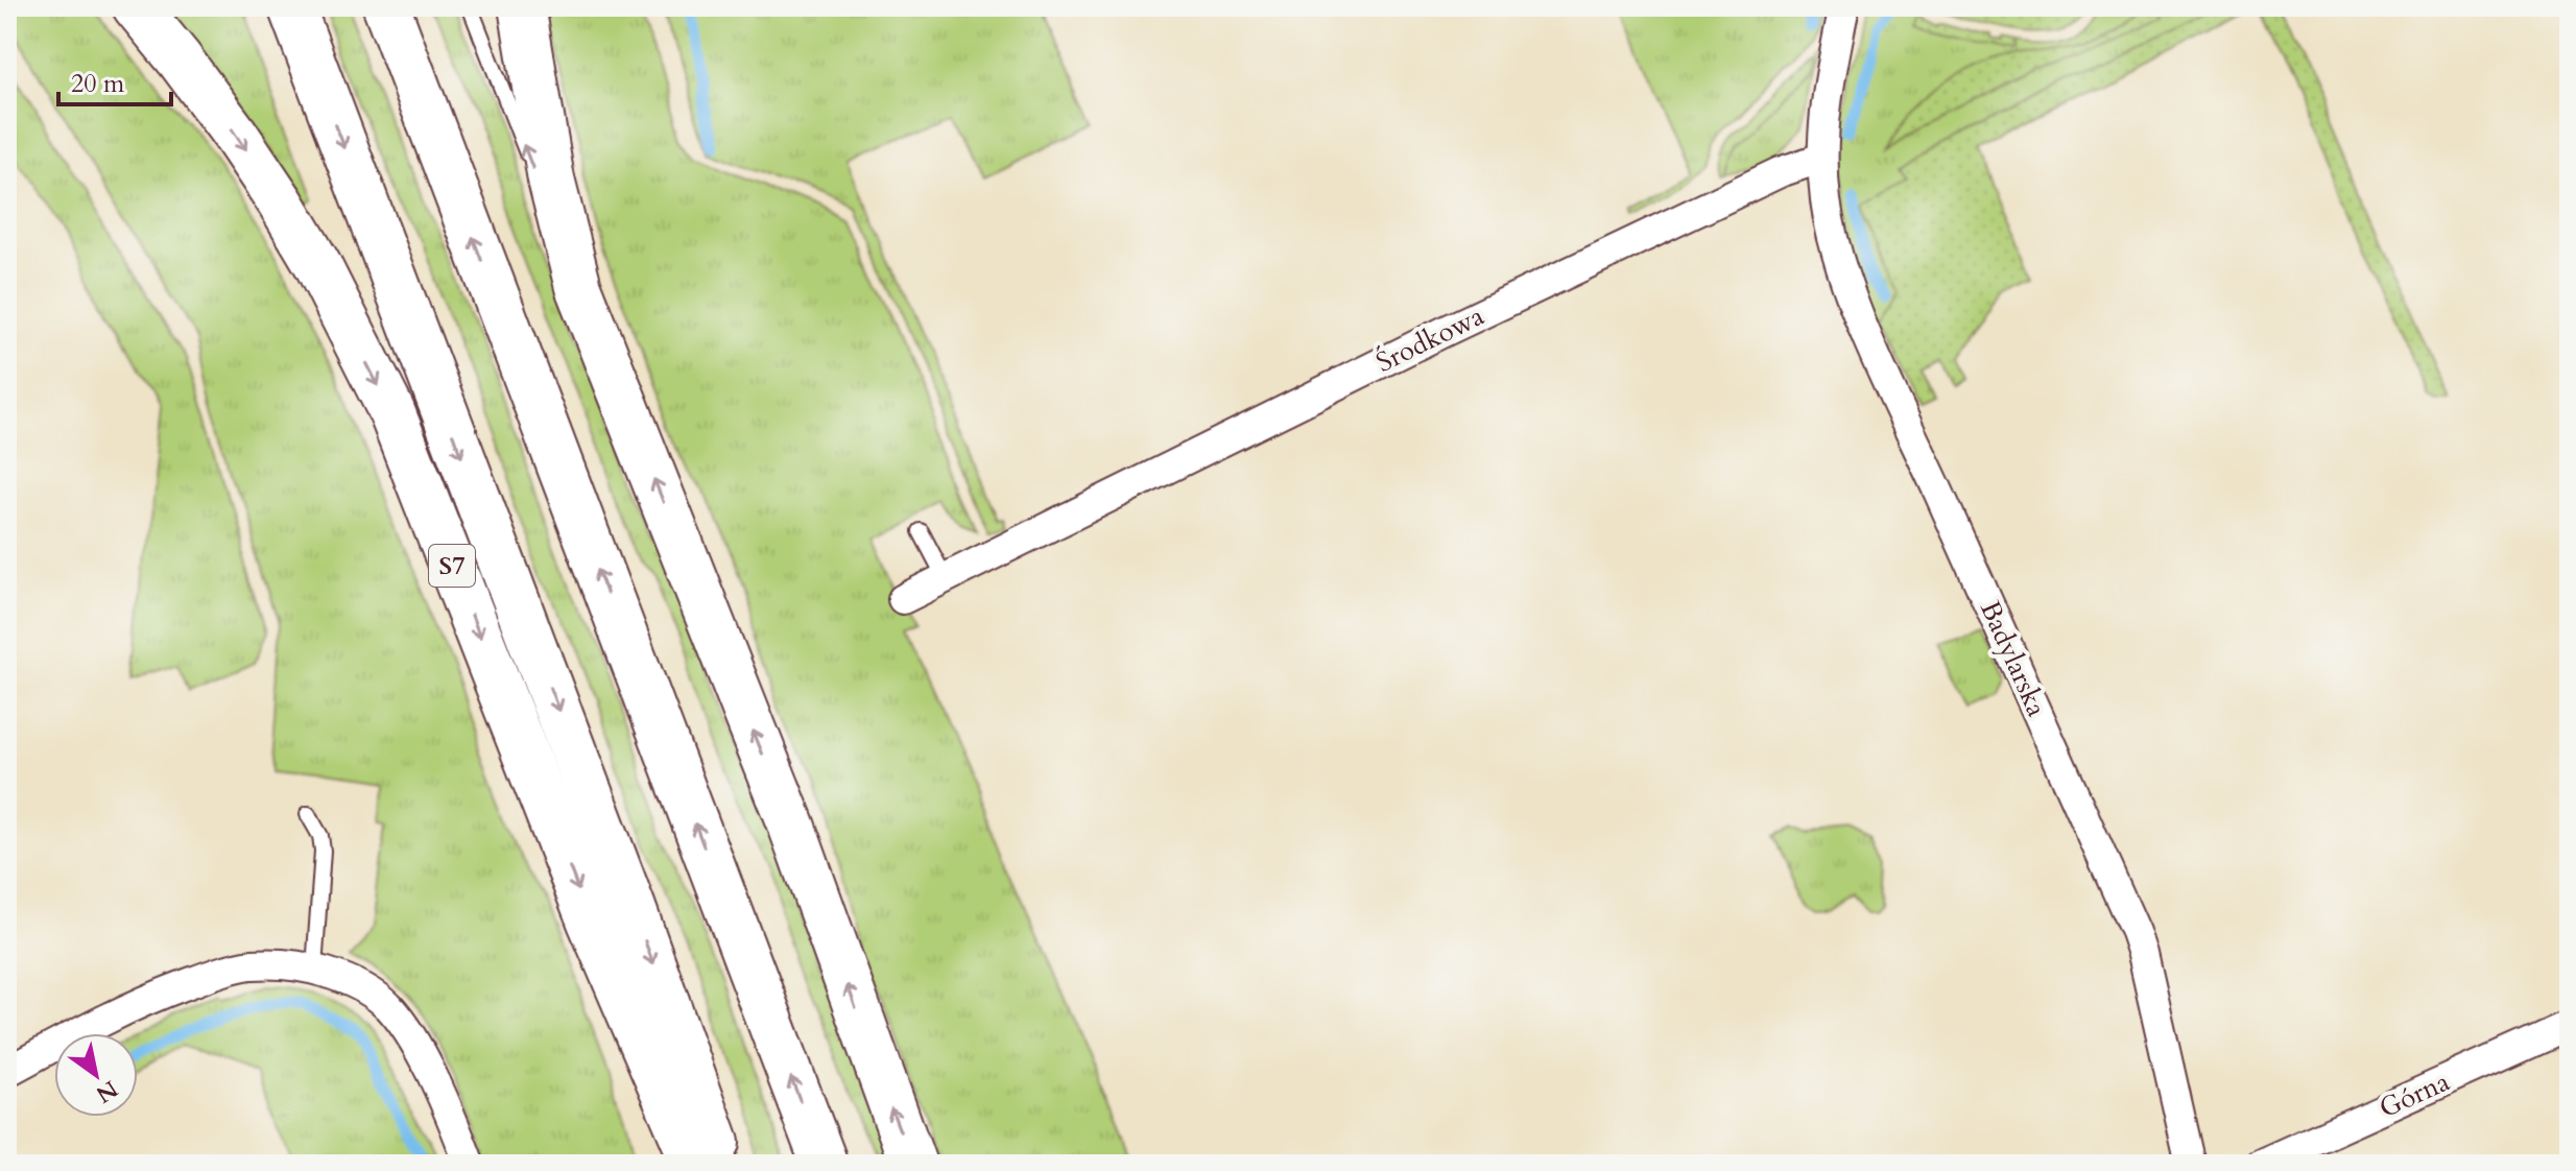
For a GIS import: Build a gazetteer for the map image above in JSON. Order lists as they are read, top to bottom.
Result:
{
  "streets": {
    "highway": ["S7"],
    "street": ["Środkowa", "Badylarska", "Górna"]
  },
  "crossings": [
    ["Środkowa", "Badylarska"]
  ],
  "scale_bar": "20 m",
  "north": "bottom right"
}
